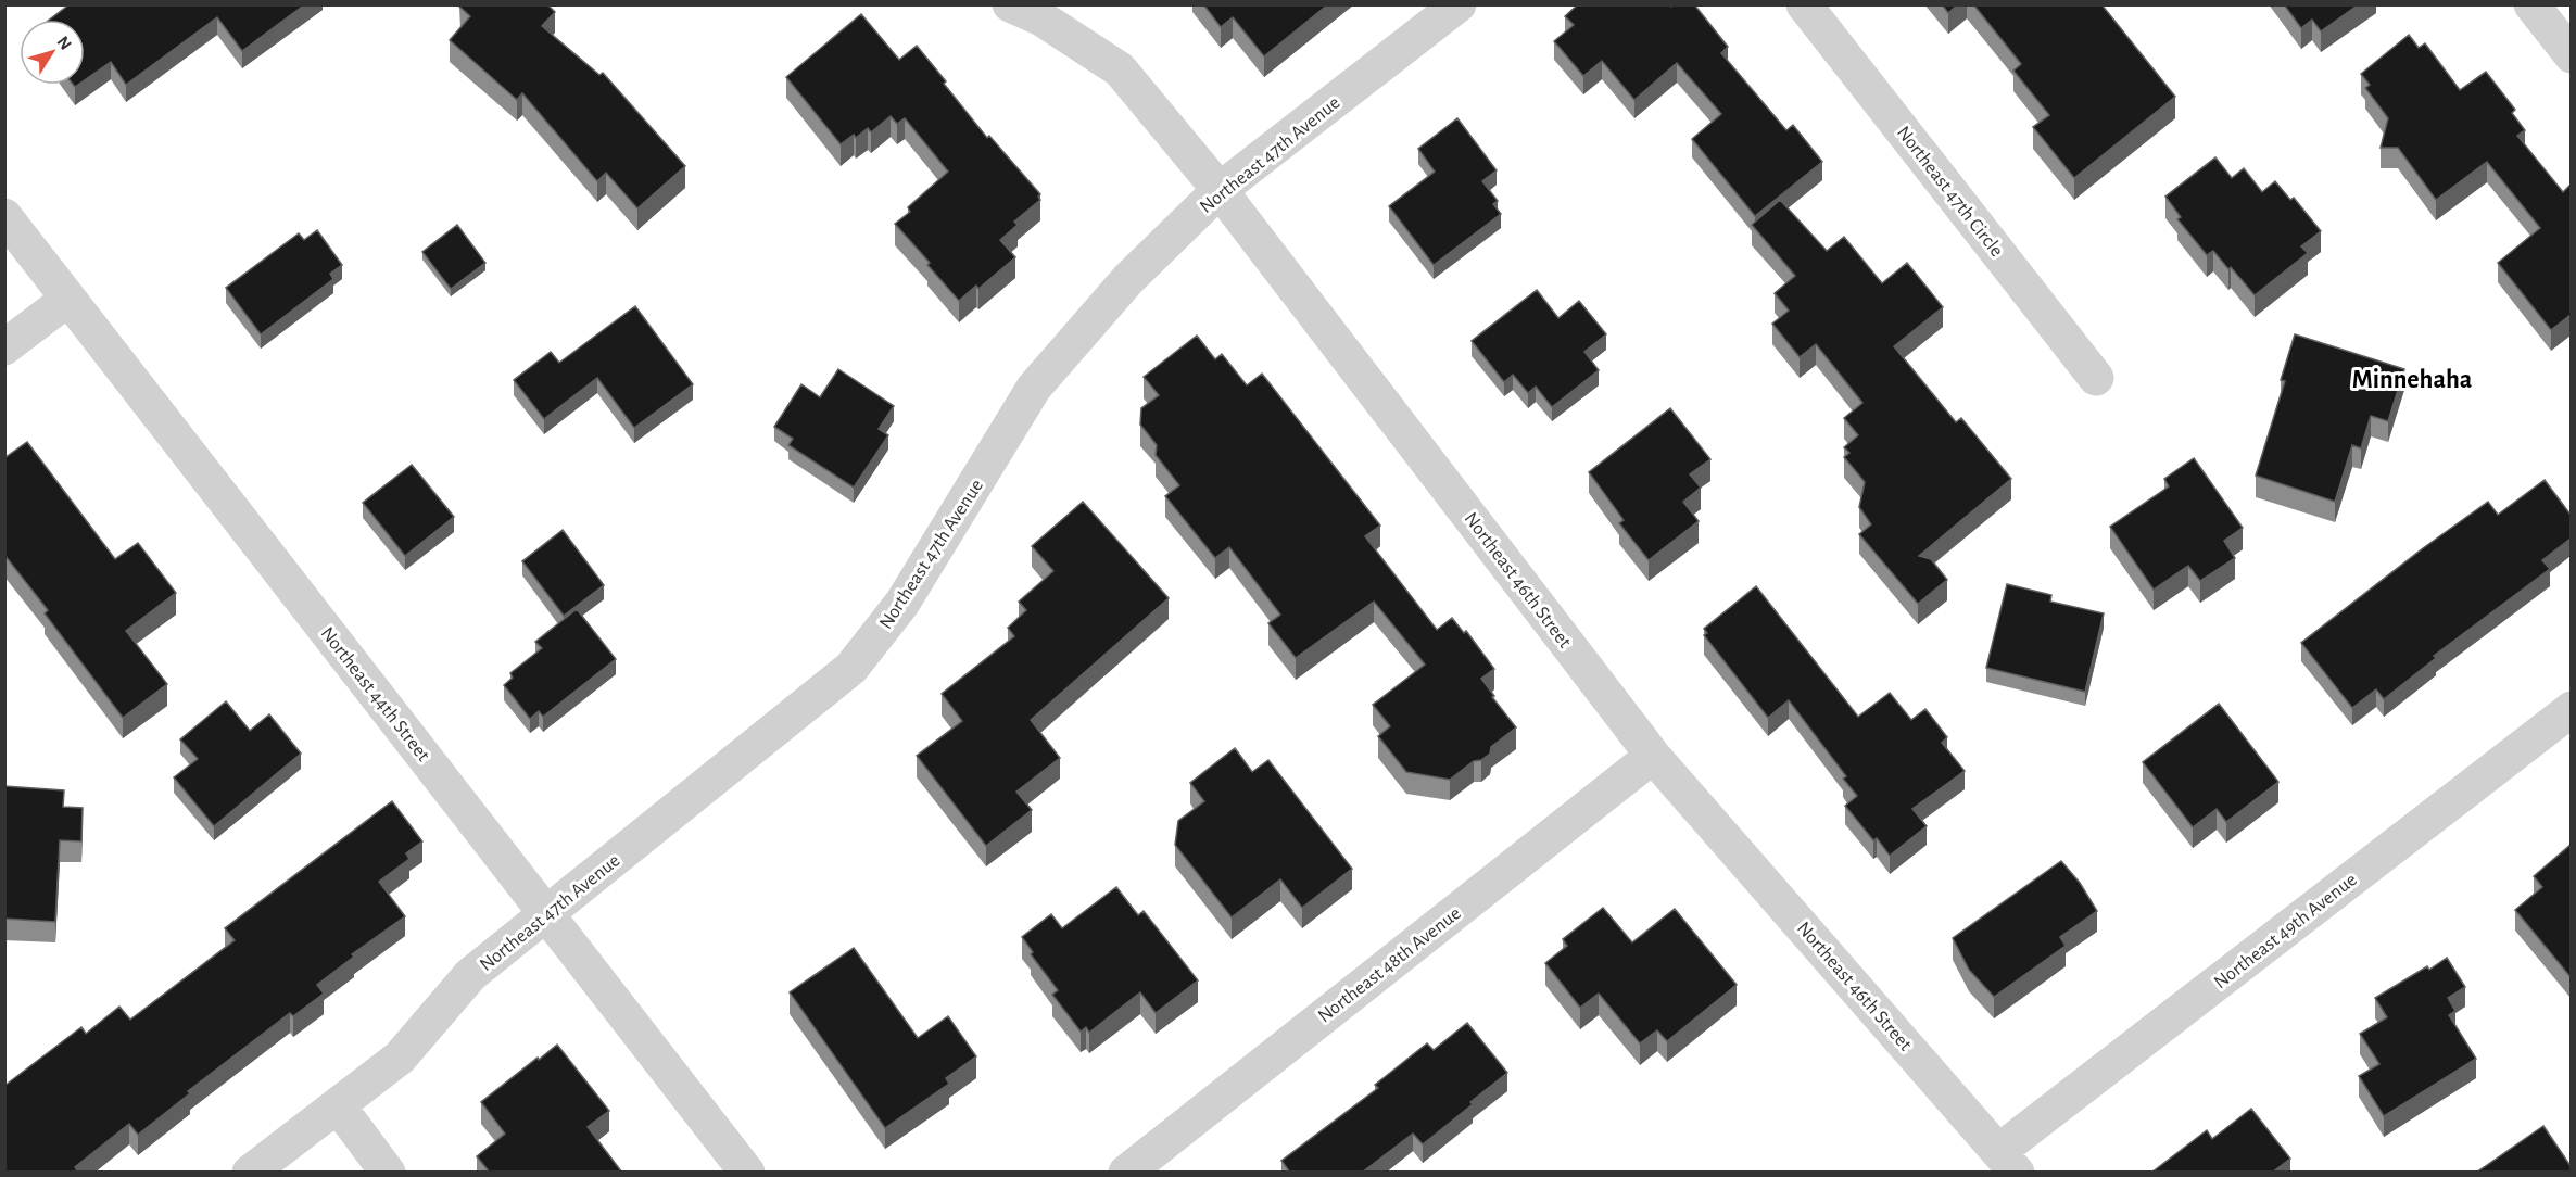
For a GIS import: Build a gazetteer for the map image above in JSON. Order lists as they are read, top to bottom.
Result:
{
  "streets": {
    "street": [
      "Northeast 47th Avenue",
      "Northeast 47th Circle",
      "Northeast 46th Street",
      "Northeast 44th Street",
      "Northeast 49th Avenue",
      "Northeast 48th Avenue"
    ]
  },
  "crossings": [
    ["Northeast 47th Avenue", "Northeast 46th Street"],
    ["Northeast 47th Avenue", "Northeast 44th Street"],
    ["Northeast 46th Street", "Northeast 49th Avenue"],
    ["Northeast 46th Street", "Northeast 48th Avenue"]
  ],
  "districts": ["Minnehaha"],
  "north": "top right"
}
